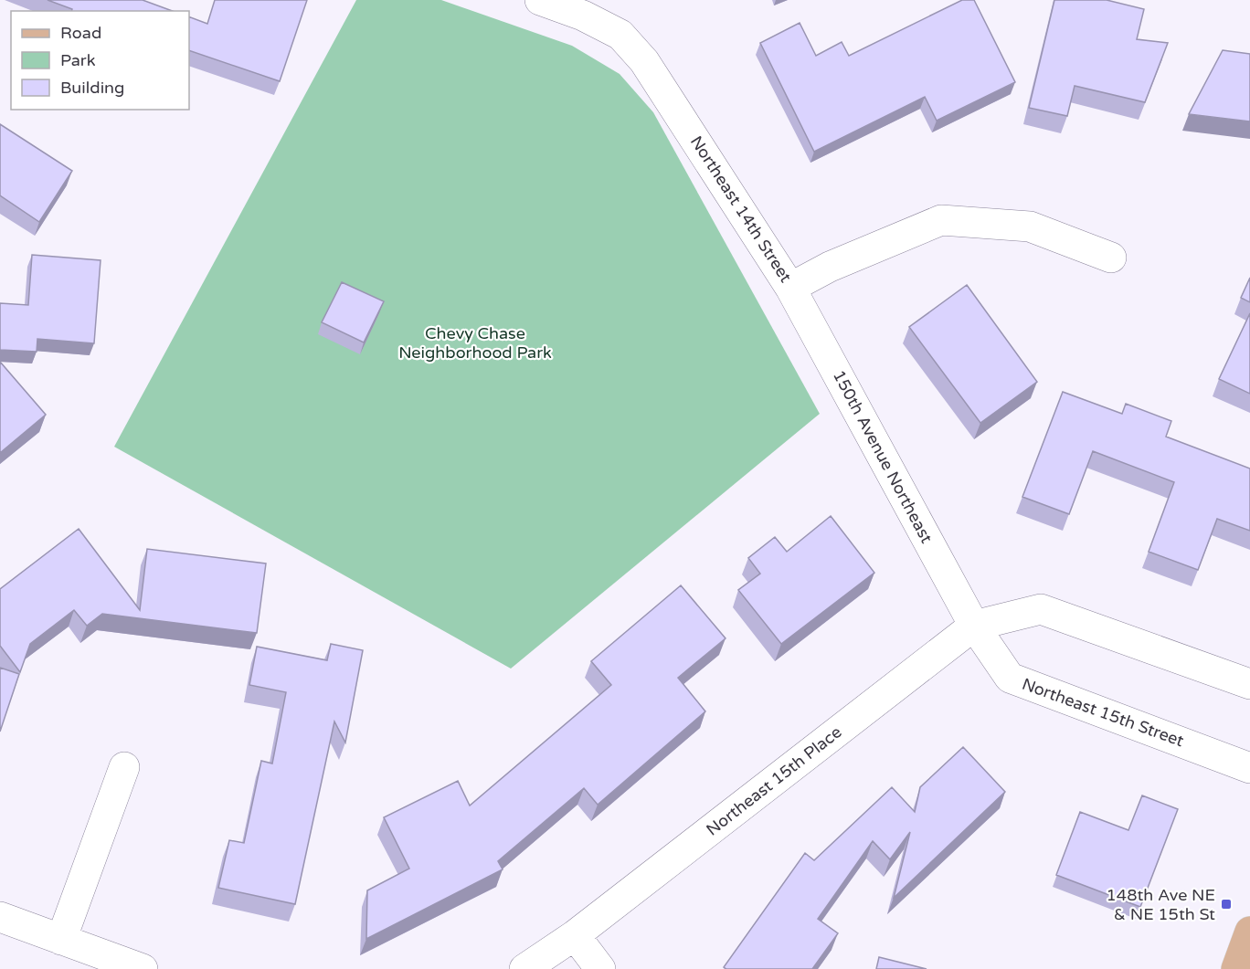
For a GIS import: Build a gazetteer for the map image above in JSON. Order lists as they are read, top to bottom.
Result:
{
  "streets": {
    "street": [
      "Northeast 14th Street",
      "150th Avenue Northeast",
      "Northeast 15th Street",
      "Northeast 15th Place"
    ]
  },
  "crossings": [
    ["Northeast 14th Street", "150th Avenue Northeast"],
    ["150th Avenue Northeast", "Northeast 15th Street"],
    ["150th Avenue Northeast", "Northeast 15th Place"],
    ["Northeast 15th Street", "Northeast 15th Place"]
  ],
  "parks": ["Chevy Chase Neighborhood Park"],
  "places": {
    "transit": ["148th Ave NE & NE 15th St"]
  },
  "legend": ["Road", "Park", "Building"]
}
